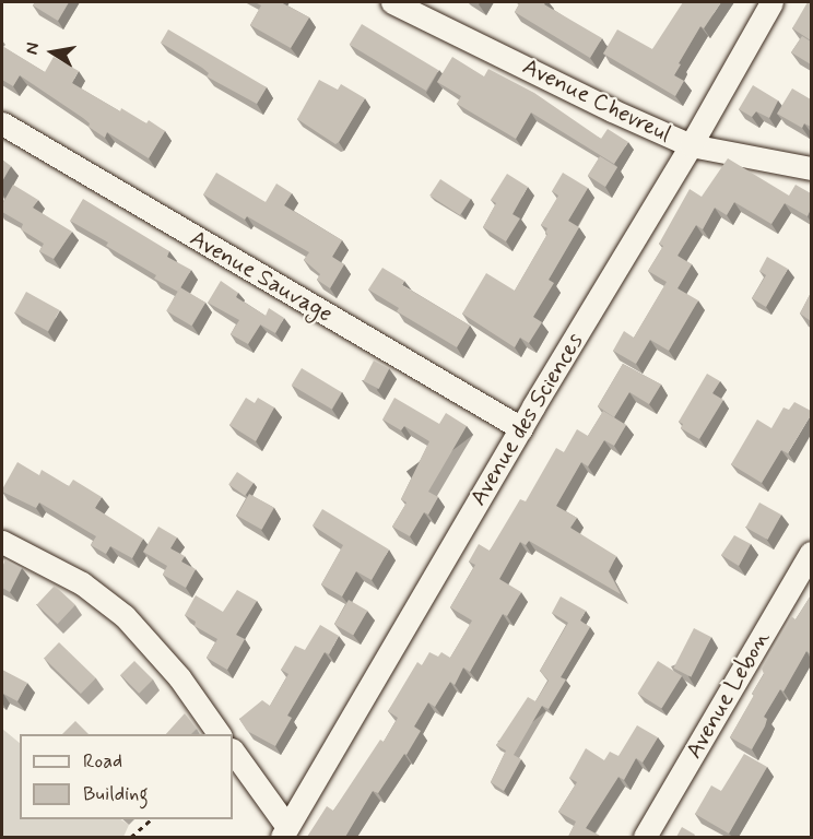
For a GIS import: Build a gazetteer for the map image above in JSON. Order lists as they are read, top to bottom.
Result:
{
  "streets": {
    "street": [
      "Avenue Chevreul",
      "Avenue Sauvage",
      "Avenue des Sciences",
      "Avenue Lebon"
    ]
  },
  "crossings": [
    ["Avenue Chevreul", "Avenue des Sciences"],
    ["Avenue Sauvage", "Avenue des Sciences"]
  ],
  "legend": ["Road", "Building"],
  "north": "left"
}
